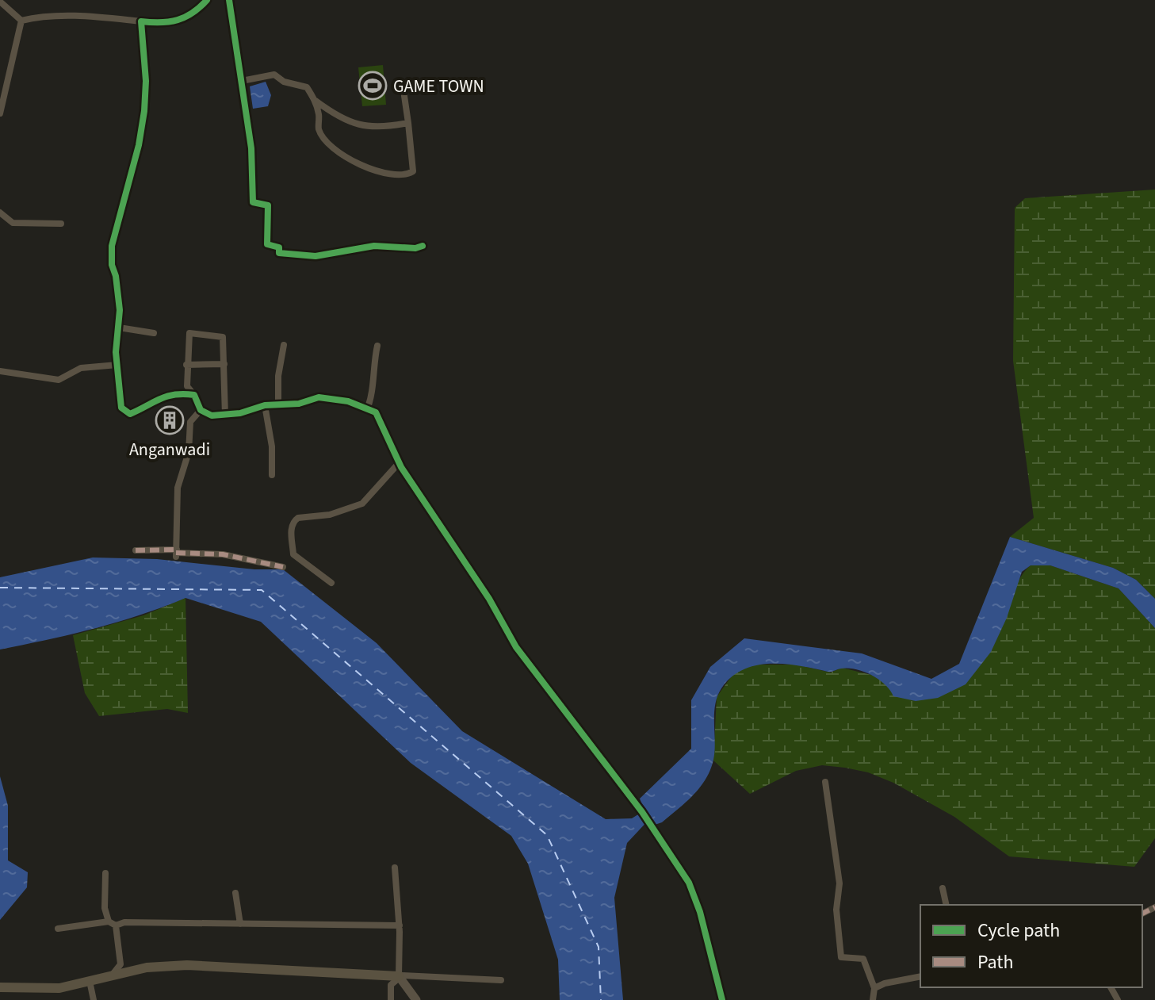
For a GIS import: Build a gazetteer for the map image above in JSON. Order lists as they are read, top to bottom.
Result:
{
  "places": {
    "sports": ["GAME TOWN"],
    "building": ["Anganwadi"]
  },
  "legend": ["Cycle path", "Path"]
}
